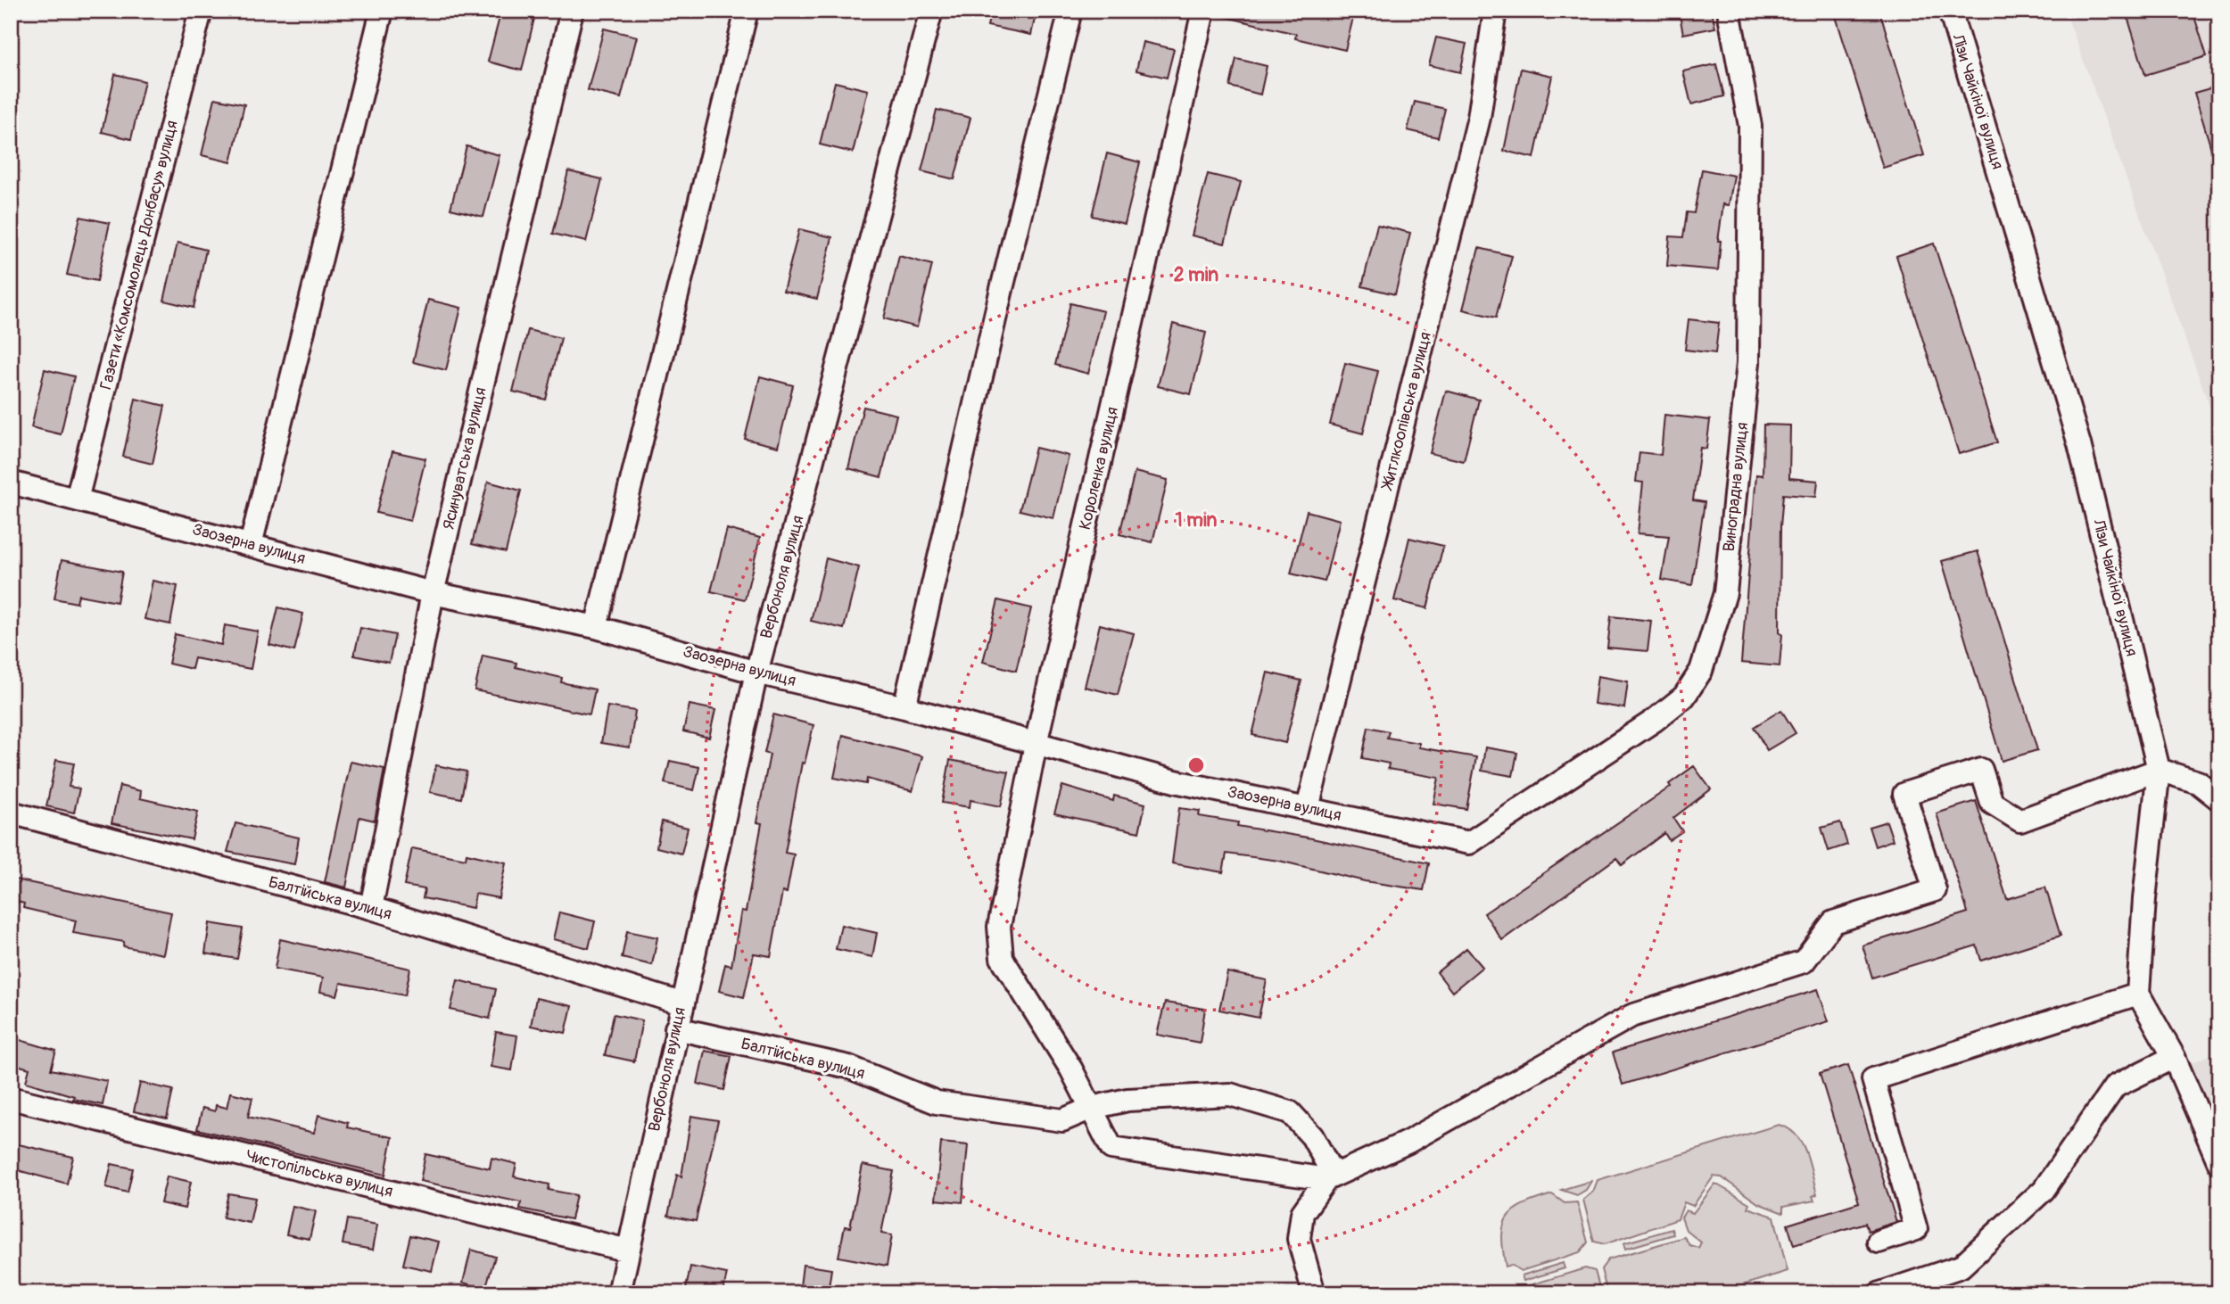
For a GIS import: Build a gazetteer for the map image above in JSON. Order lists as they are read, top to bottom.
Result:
{
  "streets": {
    "street": [
      "Лізи Чайкіної вулиця",
      "Газети «Комсомолець Донбасу» вулиця",
      "Житлкоопівська вулиця",
      "Ясинуватська вулиця",
      "Короленка вулиця",
      "Виноградна вулиця",
      "Заозерна вулиця",
      "Вербоноля вулиця",
      "Балтійська вулиця",
      "Чистопільська вулиця"
    ]
  },
  "crossings": [
    ["Газети «Комсомолець Донбасу» вулиця", "Заозерна вулиця"],
    ["Житлкоопівська вулиця", "Заозерна вулиця"],
    ["Ясинуватська вулиця", "Заозерна вулиця"],
    ["Ясинуватська вулиця", "Балтійська вулиця"],
    ["Короленка вулиця", "Заозерна вулиця"],
    ["Короленка вулиця", "Балтійська вулиця"],
    ["Виноградна вулиця", "Заозерна вулиця"],
    ["Заозерна вулиця", "Вербоноля вулиця"],
    ["Вербоноля вулиця", "Балтійська вулиця"],
    ["Вербоноля вулиця", "Чистопільська вулиця"]
  ],
  "rings": ["2 min", "1 min"]
}
